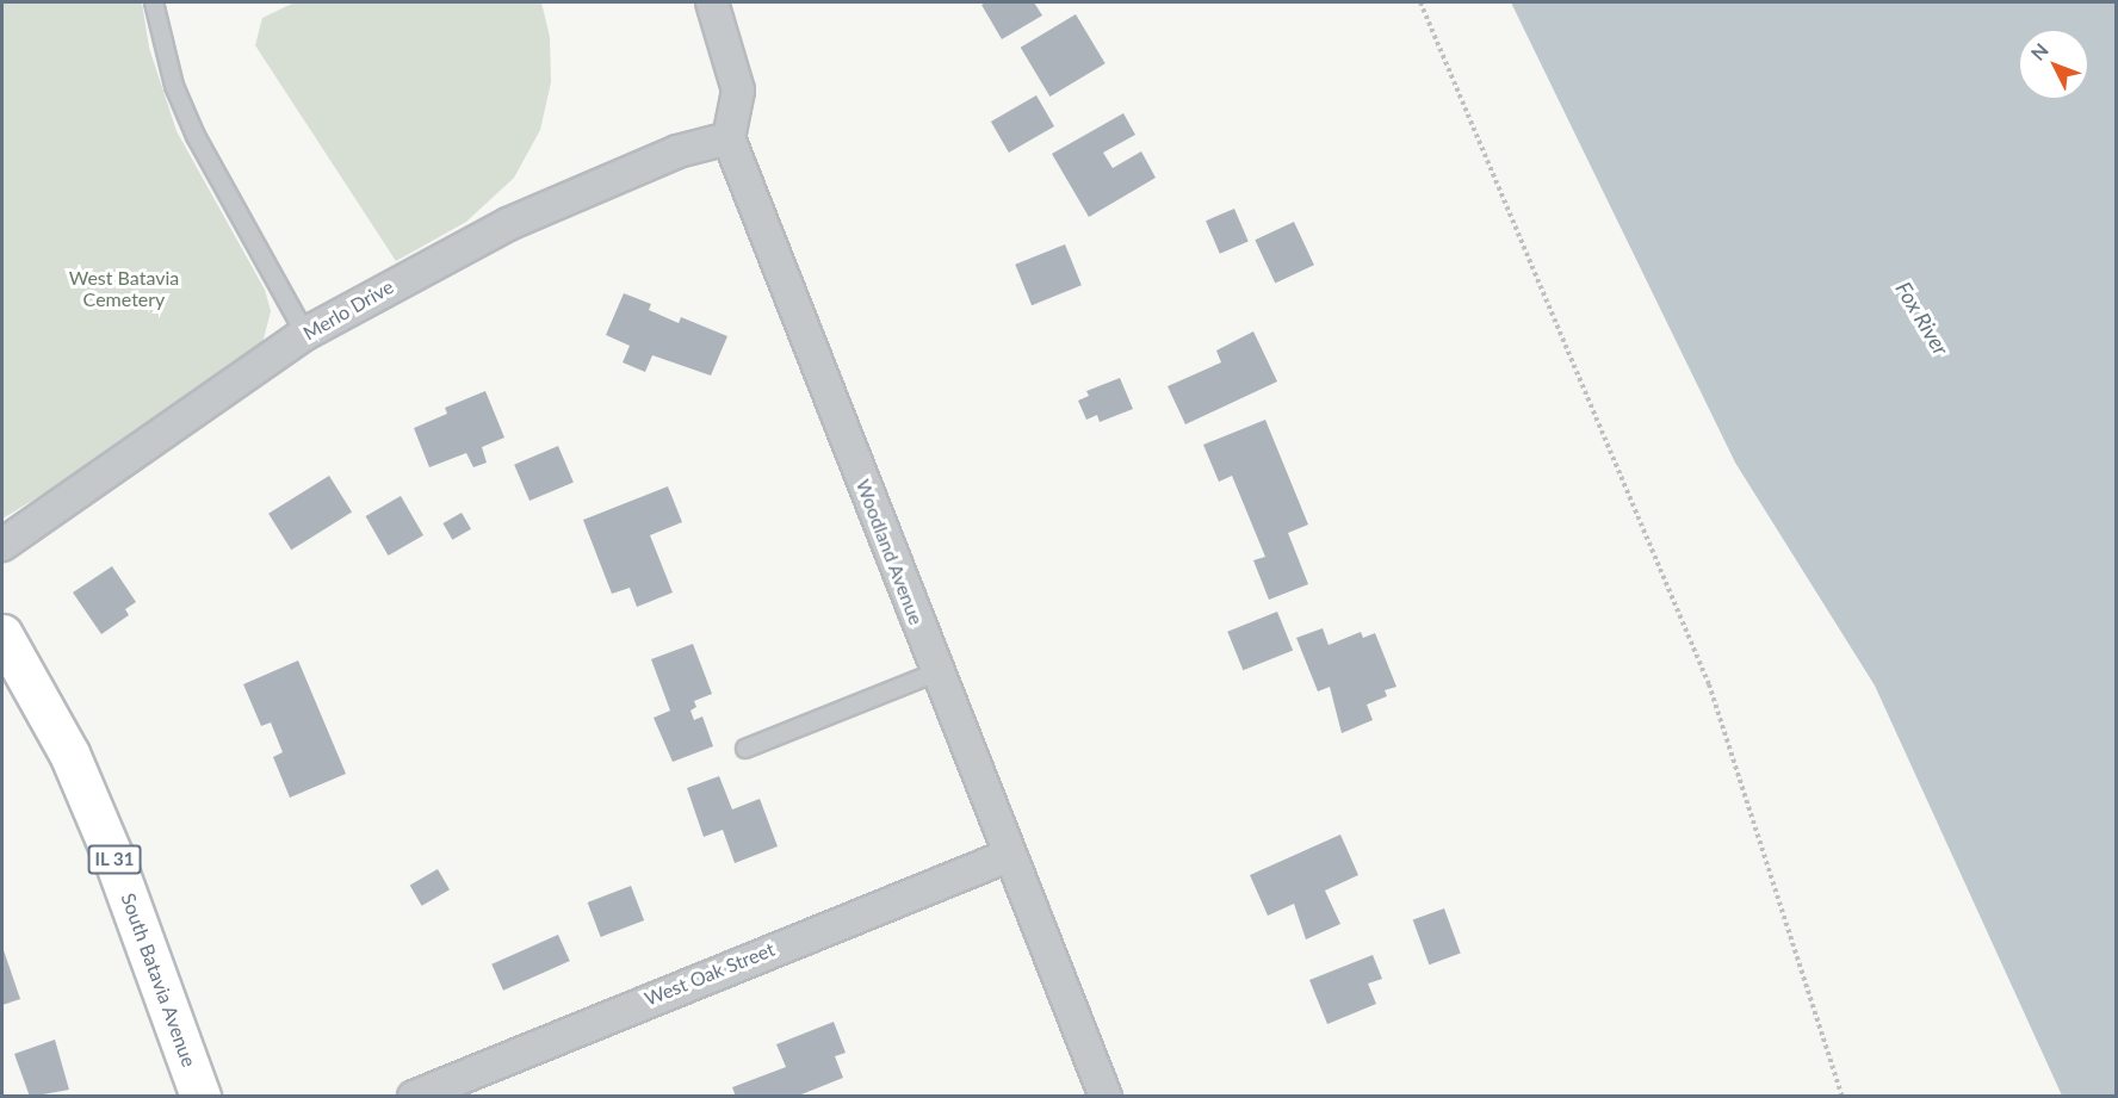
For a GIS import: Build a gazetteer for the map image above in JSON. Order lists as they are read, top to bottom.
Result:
{
  "streets": {
    "main road": ["IL 31", "South Batavia Avenue"],
    "street": ["Merlo Drive", "Woodland Avenue", "West Oak Street"]
  },
  "crossings": [
    ["Merlo Drive", "Woodland Avenue"],
    ["Woodland Avenue", "West Oak Street"]
  ],
  "water": ["Fox River"],
  "parks": ["West Batavia Cemetery"],
  "north": "top left"
}
